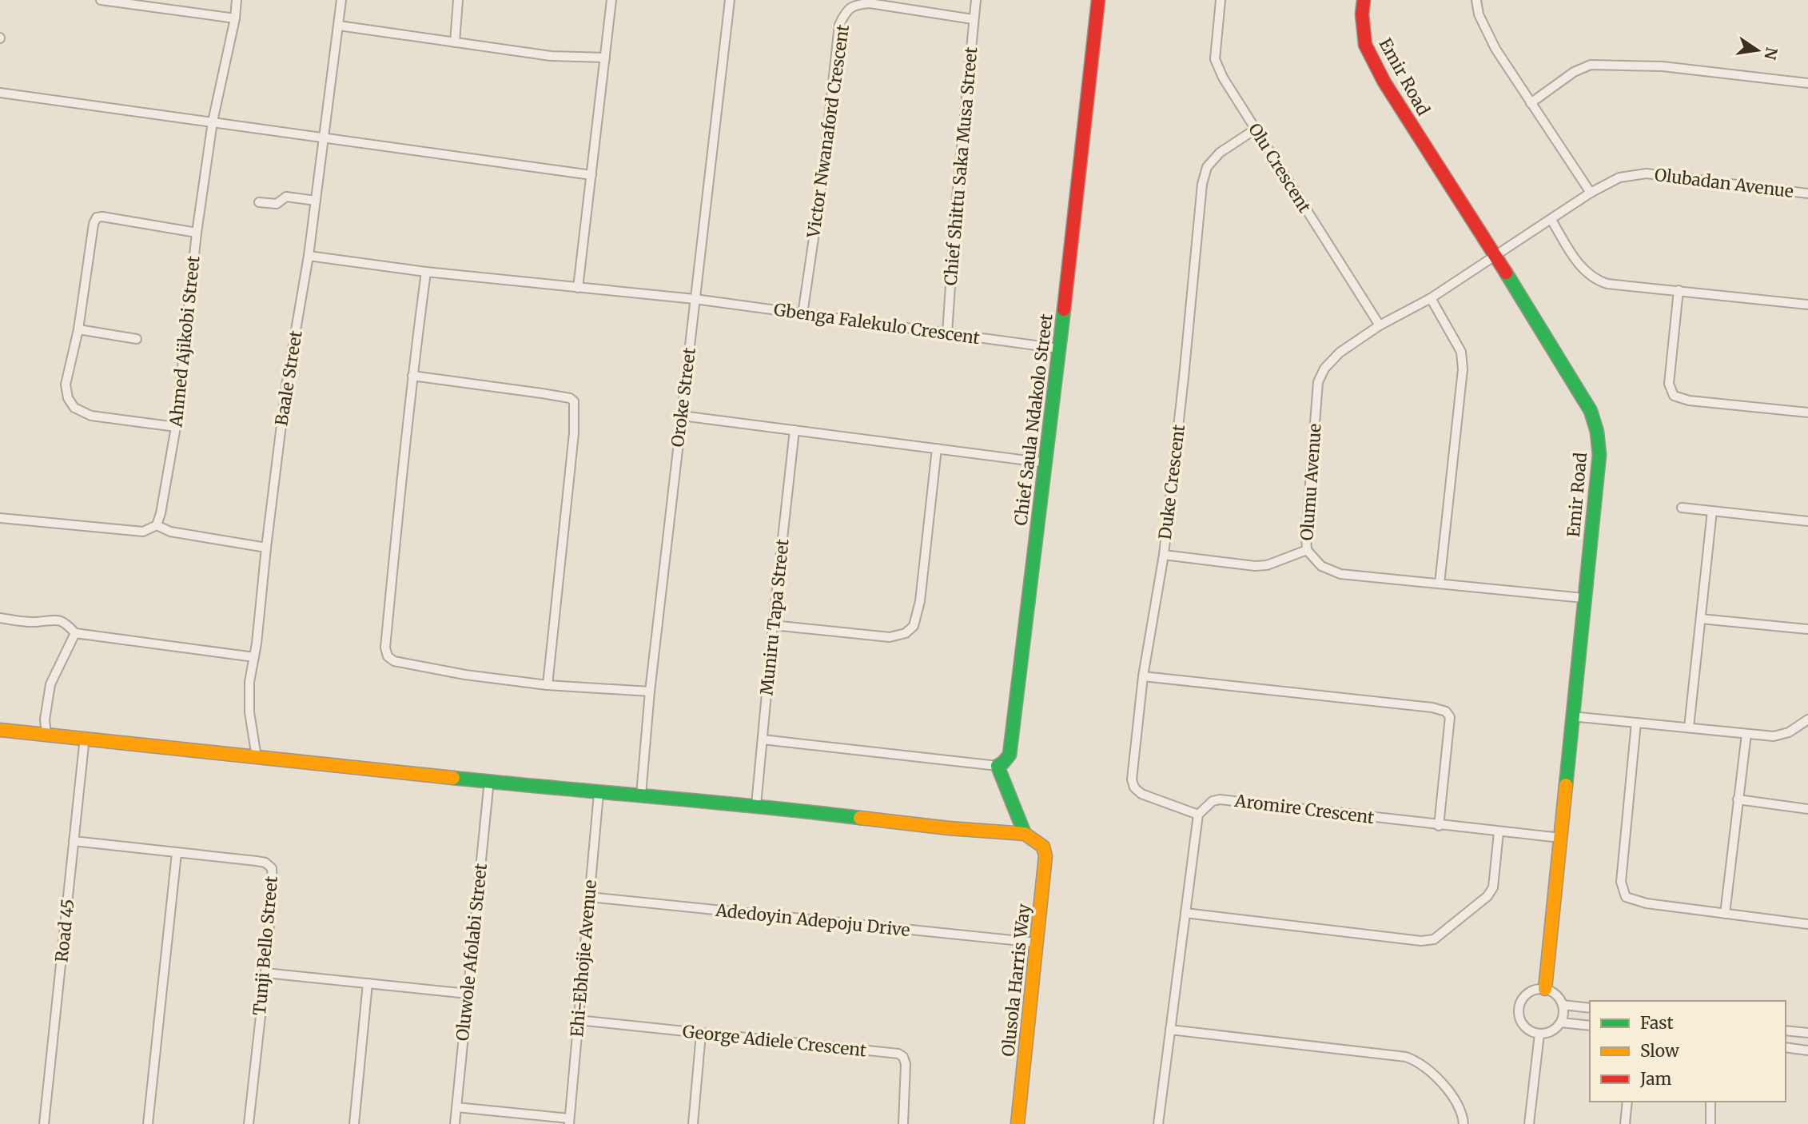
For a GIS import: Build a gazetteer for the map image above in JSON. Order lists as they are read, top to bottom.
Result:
{
  "streets": {
    "street": [
      "Emir Road",
      "Victor Nwanaford Crescent",
      "Chief Shittu Saka Musa Street",
      "Olu Crescent",
      "Olubadan Avenue",
      "Gbenga Falekulo Crescent",
      "Ahmed Ajikobi Street",
      "Baale Street",
      "Oroke Street",
      "Chief Saula Ndakolo Street",
      "Duke Crescent",
      "Olumu Avenue",
      "Muniru Tapa Street",
      "Aromire Crescent",
      "Adedoyin Adepoju Drive",
      "Road 45",
      "Tunji Bello Street",
      "Oluwole Afolabi Street",
      "Ehi-Ebhojie Avenue",
      "Olusola Harris Way",
      "George Adiele Crescent"
    ]
  },
  "crossings": [
    ["Emir Road", "Olubadan Avenue"],
    ["Emir Road", "Olumu Avenue"],
    ["Emir Road", "Aromire Crescent"],
    ["Victor Nwanaford Crescent", "Chief Shittu Saka Musa Street"],
    ["Victor Nwanaford Crescent", "Gbenga Falekulo Crescent"],
    ["Chief Shittu Saka Musa Street", "Gbenga Falekulo Crescent"],
    ["Olu Crescent", "Duke Crescent"],
    ["Olu Crescent", "Olumu Avenue"],
    ["Olubadan Avenue", "Olumu Avenue"],
    ["Gbenga Falekulo Crescent", "Baale Street"],
    ["Gbenga Falekulo Crescent", "Oroke Street"],
    ["Gbenga Falekulo Crescent", "Chief Saula Ndakolo Street"],
    ["Duke Crescent", "Aromire Crescent"],
    ["Adedoyin Adepoju Drive", "Ehi-Ebhojie Avenue"],
    ["Adedoyin Adepoju Drive", "Olusola Harris Way"],
    ["Road 45", "Tunji Bello Street"],
    ["Ehi-Ebhojie Avenue", "George Adiele Crescent"]
  ],
  "legend": ["Fast", "Slow", "Jam"],
  "north": "right"
}
